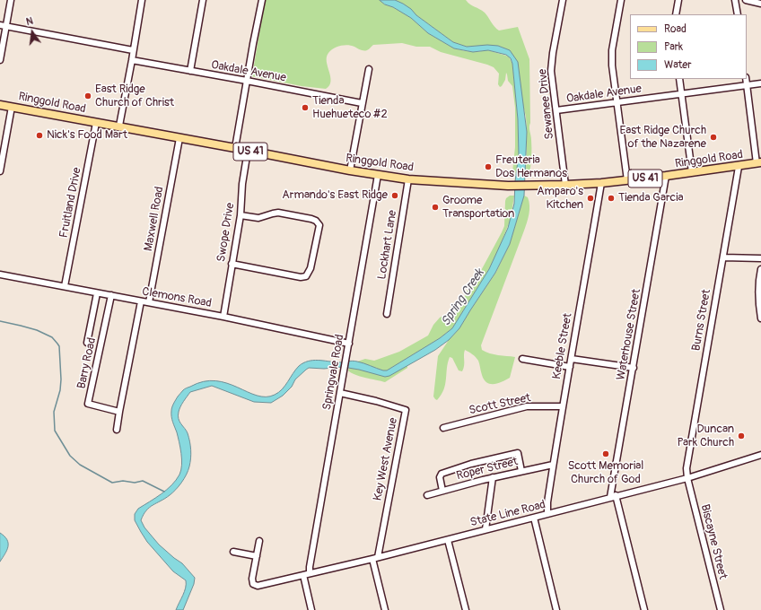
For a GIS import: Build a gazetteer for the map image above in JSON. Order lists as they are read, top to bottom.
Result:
{
  "streets": {
    "main road": ["Ringgold Road", "US 41"],
    "street": [
      "Oakdale Avenue",
      "Sewanee Drive",
      "Fruitland Drive",
      "Maxwell Road",
      "Swope Drive",
      "Lockhart Lane",
      "Clemons Road",
      "Burns Street",
      "Waterhouse Street",
      "Keeble Street",
      "Barry Road",
      "Springvale Road",
      "Scott Street",
      "Key West Avenue",
      "Roper Street",
      "State Line Road",
      "Biscayne Street"
    ]
  },
  "crossings": [
    ["Oakdale Avenue", "Sewanee Drive"],
    ["Ringgold Road", "Sewanee Drive"],
    ["Ringgold Road", "Fruitland Drive"],
    ["Ringgold Road", "Maxwell Road"],
    ["Ringgold Road", "Swope Drive"],
    ["Ringgold Road", "Lockhart Lane"],
    ["Ringgold Road", "Burns Street"],
    ["Ringgold Road", "Waterhouse Street"],
    ["Ringgold Road", "Keeble Street"],
    ["Ringgold Road", "Springvale Road"],
    ["Fruitland Drive", "Clemons Road"],
    ["Maxwell Road", "Clemons Road"],
    ["Swope Drive", "Clemons Road"],
    ["Clemons Road", "Barry Road"],
    ["Clemons Road", "Springvale Road"],
    ["Burns Street", "State Line Road"],
    ["Burns Street", "Biscayne Street"],
    ["Waterhouse Street", "State Line Road"],
    ["Keeble Street", "Scott Street"],
    ["Keeble Street", "Roper Street"],
    ["Keeble Street", "State Line Road"],
    ["Springvale Road", "Key West Avenue"],
    ["Springvale Road", "State Line Road"],
    ["Key West Avenue", "State Line Road"],
    ["State Line Road", "Biscayne Street"]
  ],
  "water": ["Spring Creek"],
  "places": [
    "East Ridge Church of Christ",
    "Tienda Huehueteco #2",
    "Nick's Food Mart",
    "East Ridge Church of the Nazarene",
    "Freuteria Dos Hermanos",
    "Armando's East Ridge",
    "Amparo's Kitchen",
    "Tienda Garcia",
    "Groome Transportation",
    "Duncan Park Church",
    "Scott Memorial Church of God"
  ],
  "legend": ["Road", "Park", "Water"],
  "north": "top"
}
